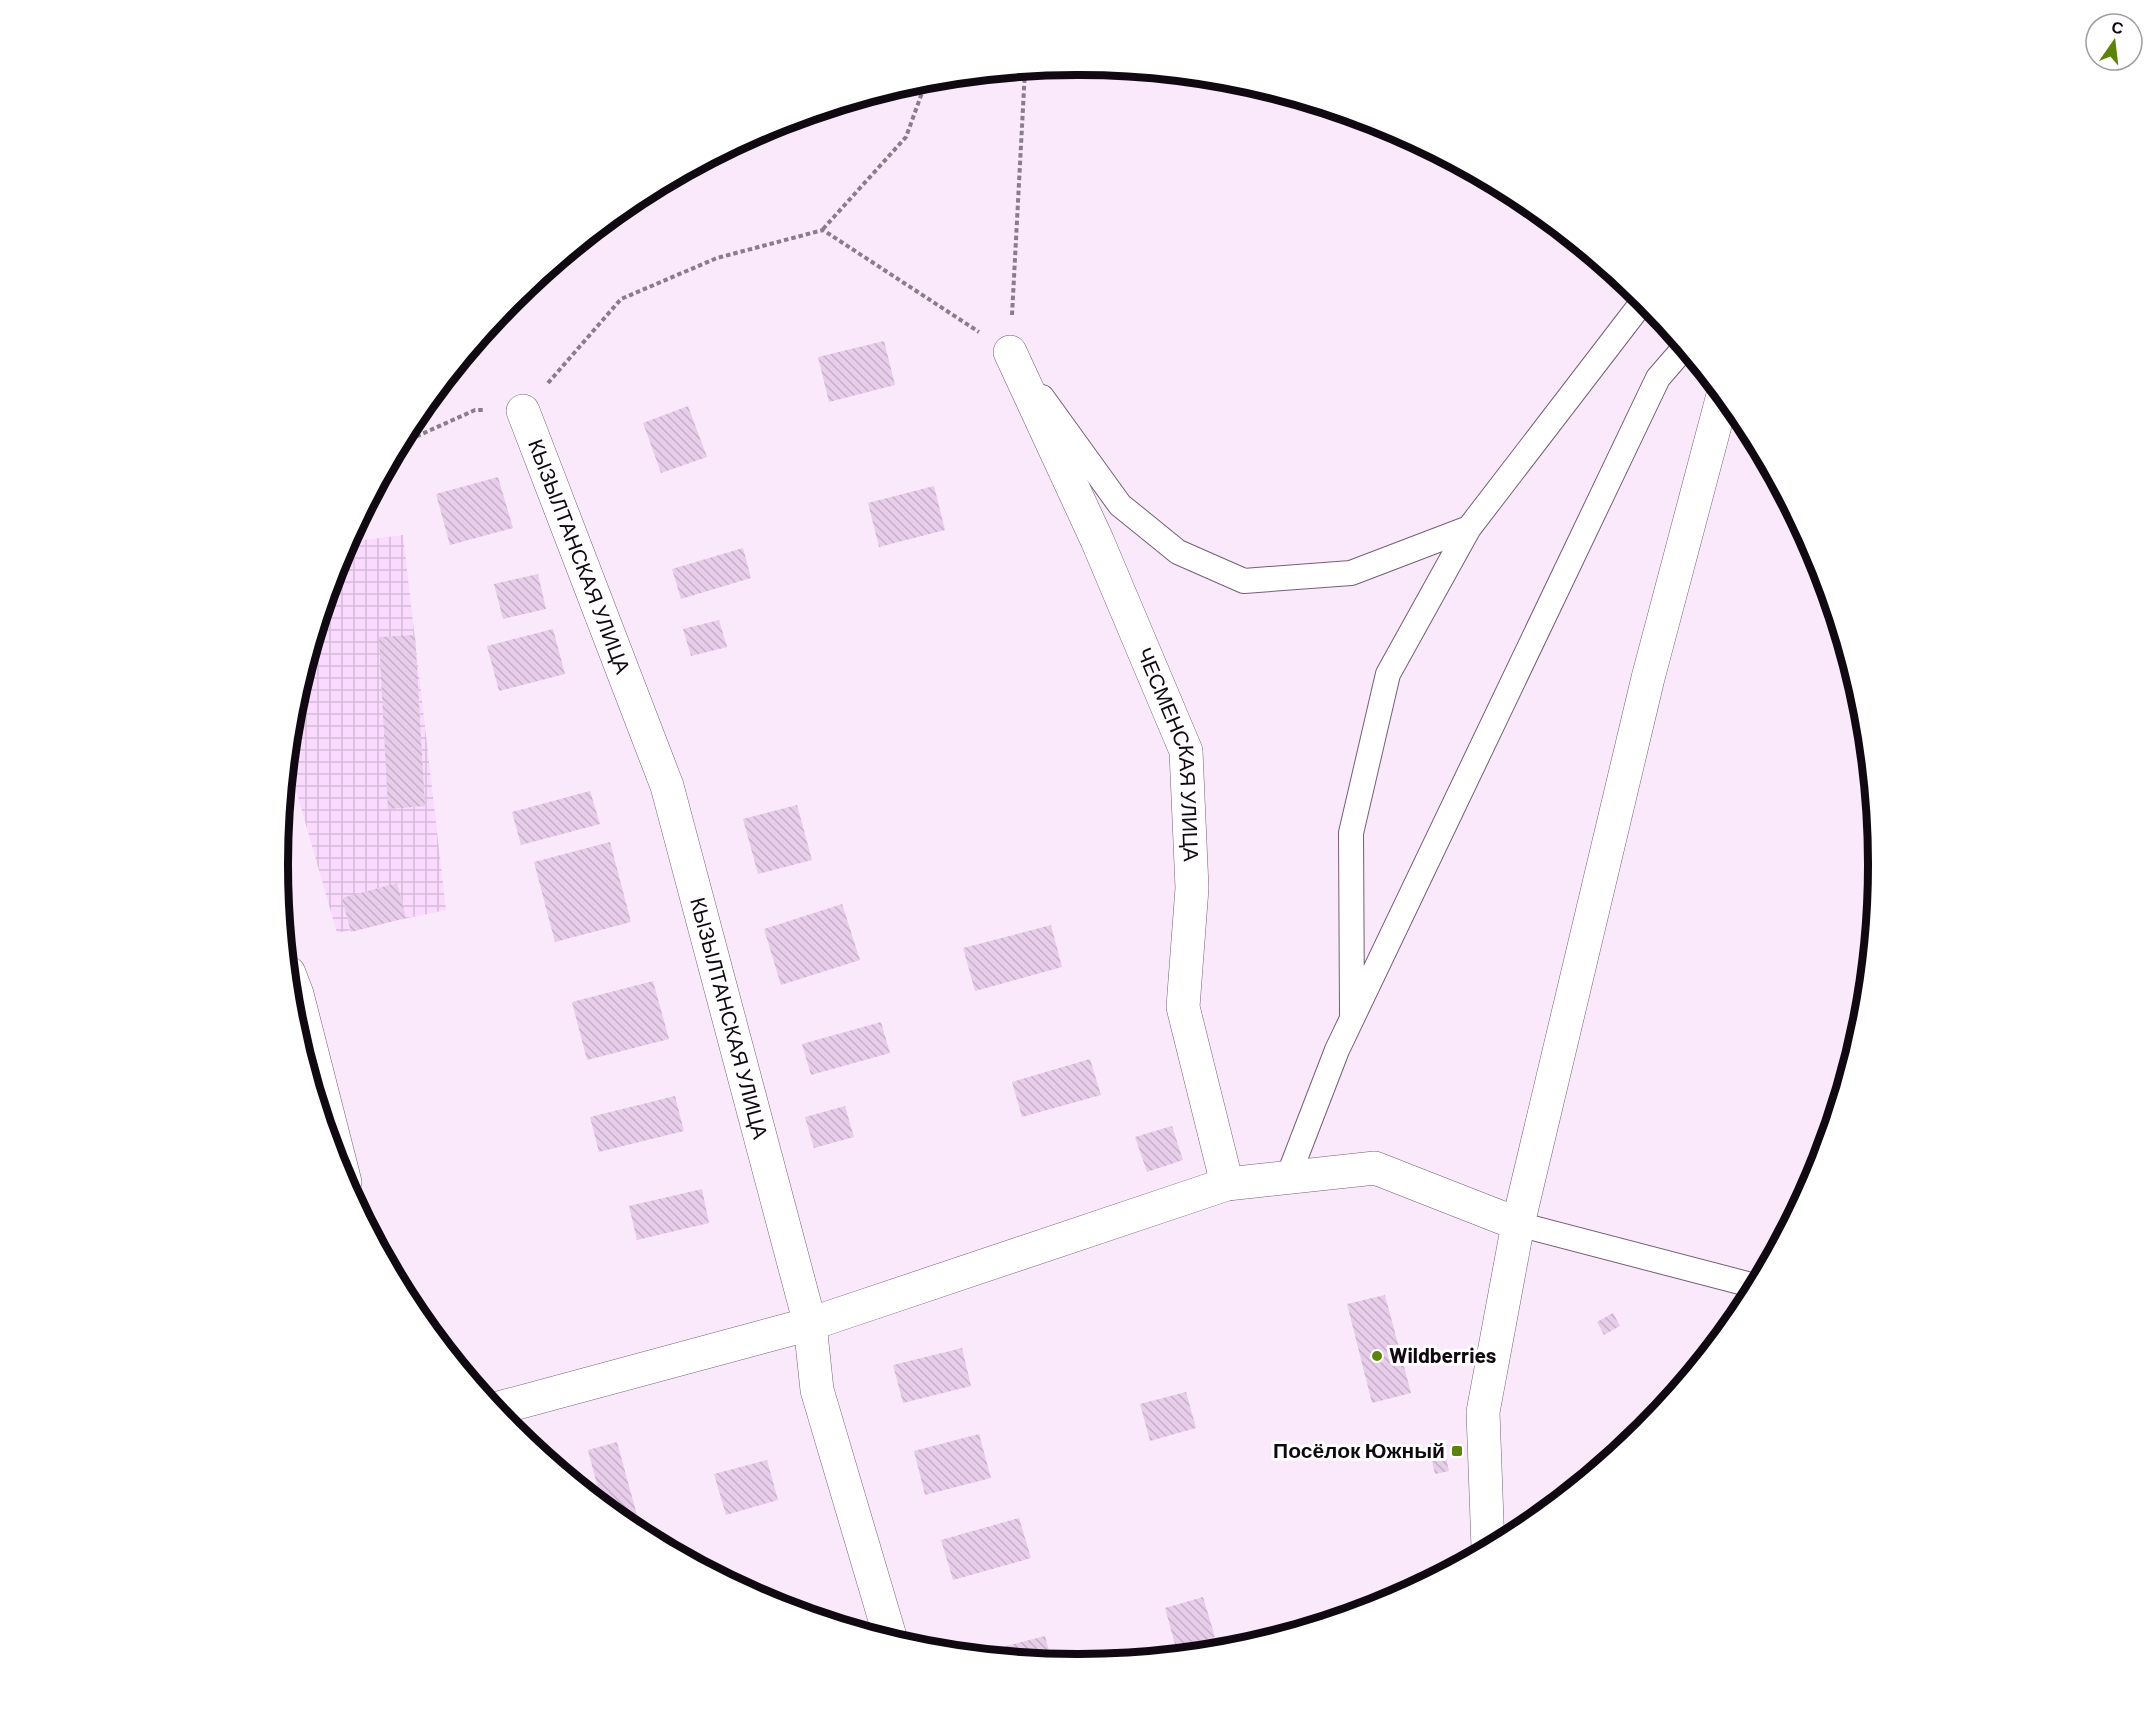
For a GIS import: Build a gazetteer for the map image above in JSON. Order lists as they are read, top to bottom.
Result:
{
  "streets": {
    "street": ["КЫЗЫЛТАНСКАЯ УЛИЦА", "ЧЕСМЕНСКАЯ УЛИЦА"]
  },
  "places": {
    "other": ["Wildberries"],
    "transit": ["Посёлок Южный"]
  },
  "north": "top"
}
